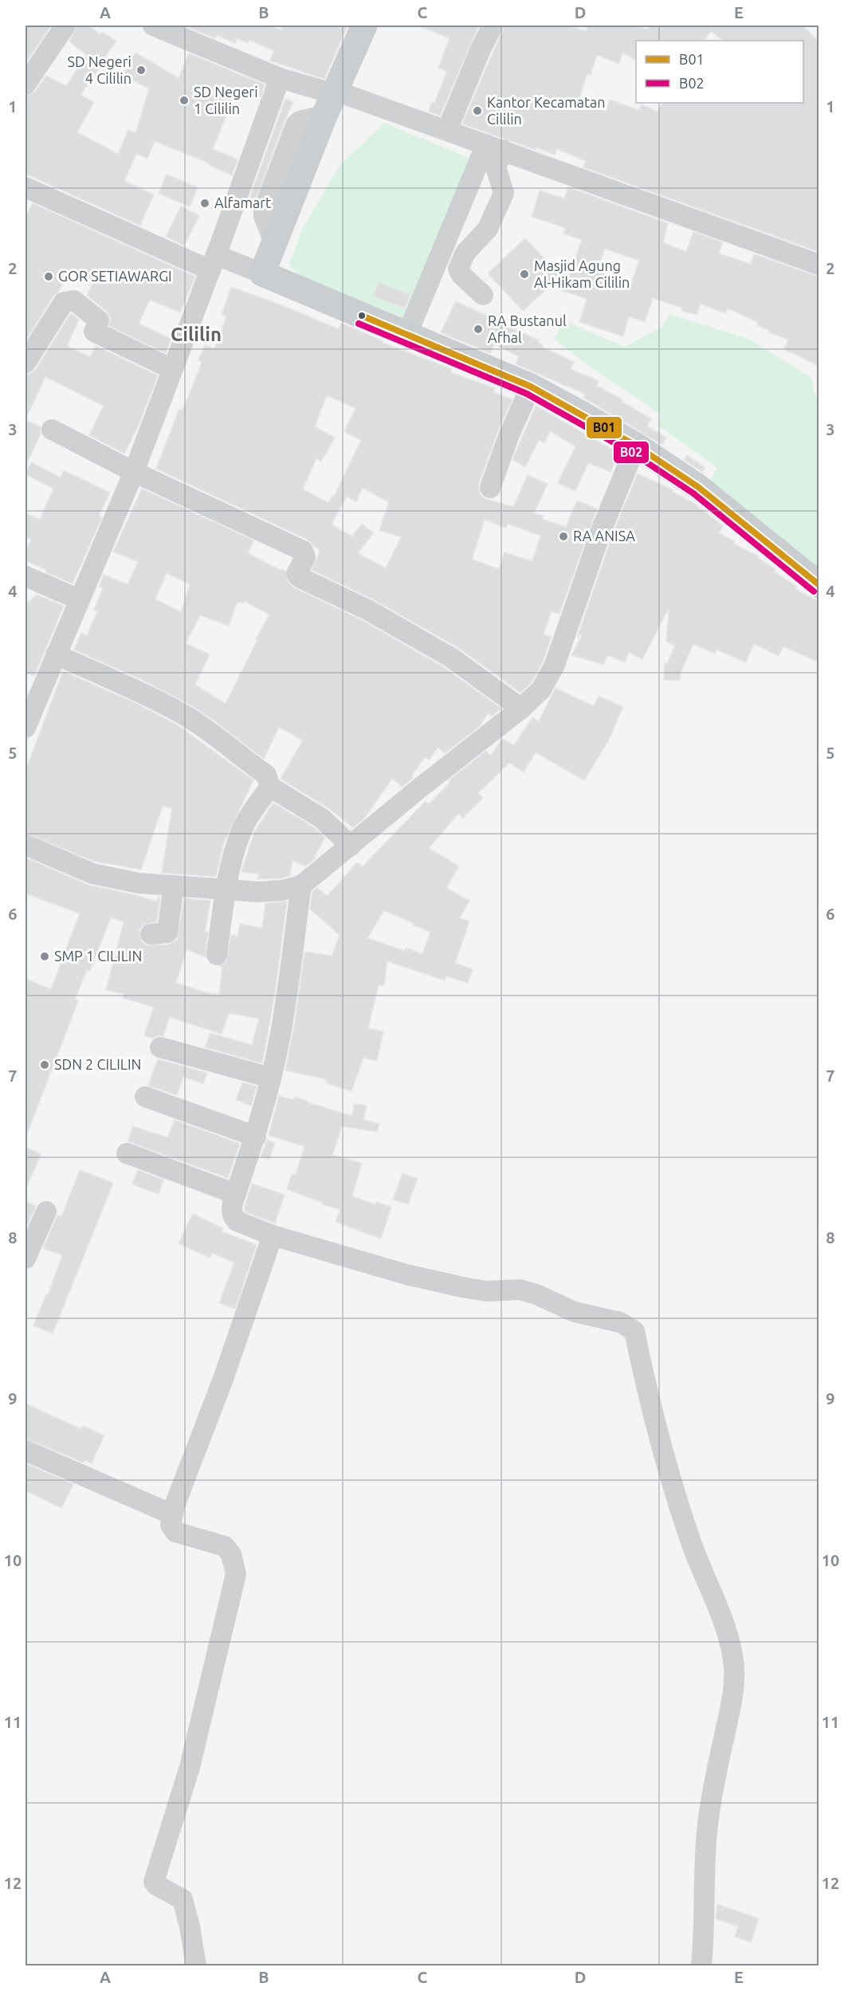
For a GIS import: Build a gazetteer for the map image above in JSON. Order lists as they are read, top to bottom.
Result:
{
  "districts": ["Cililin"],
  "places": [
    "SD Negeri 4 Cililin",
    "SD Negeri 1 Cililin",
    "Kantor Kecamatan Cililin",
    "Alfamart",
    "Masjid Agung Al-Hikam Cililin",
    "GOR SETIAWARGI",
    "RA Bustanul Afhal",
    "RA ANISA",
    "SMP 1 CILILIN",
    "SDN 2 CILILIN"
  ],
  "lines": ["transit line B01", "transit line B02"],
  "legend": ["B01", "B02"],
  "grid": {
    "columns": [
      "A",
      "B",
      "C",
      "D",
      "E"
    ],
    "rows": [
      "1",
      "2",
      "3",
      "4",
      "5",
      "6",
      "7",
      "8",
      "9",
      "10",
      "11",
      "12"
    ]
  }
}
